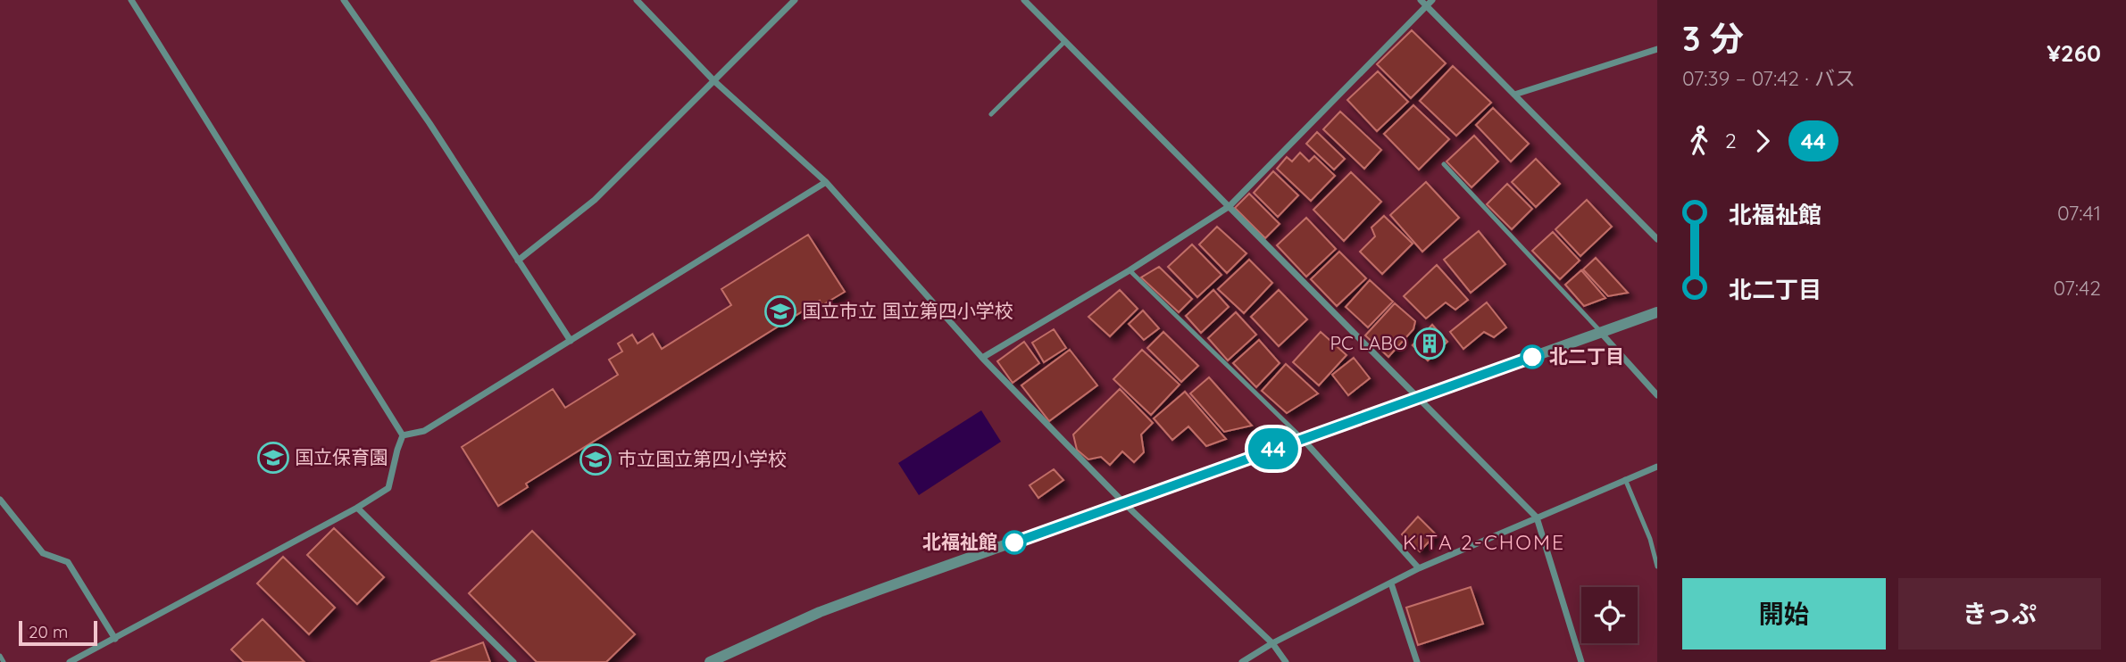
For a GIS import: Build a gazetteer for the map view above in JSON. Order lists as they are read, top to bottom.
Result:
{
  "districts": ["KITA 2-CHOME"],
  "places": {
    "school or university": ["国立市立 国立第四小学校", "国立保育園", "市立国立第四小学校"],
    "building": ["PC LABO"],
    "other": ["北二丁目", "北福祉館"]
  },
  "lines": ["bus line 44"],
  "scale_bar": "20 m",
  "page": {
    "on_map": "44",
    "heading": ["3 分", "07:39 – 07:42 · バス", "¥260"],
    "legs": ["2", "44"],
    "list": [
      {
        "name": "北福祉館",
        "value": "07:41"
      },
      {
        "name": "北二丁目",
        "value": "07:42"
      }
    ],
    "buttons": ["開始", "きっぷ"],
    "scale": "20 m"
  }
}
